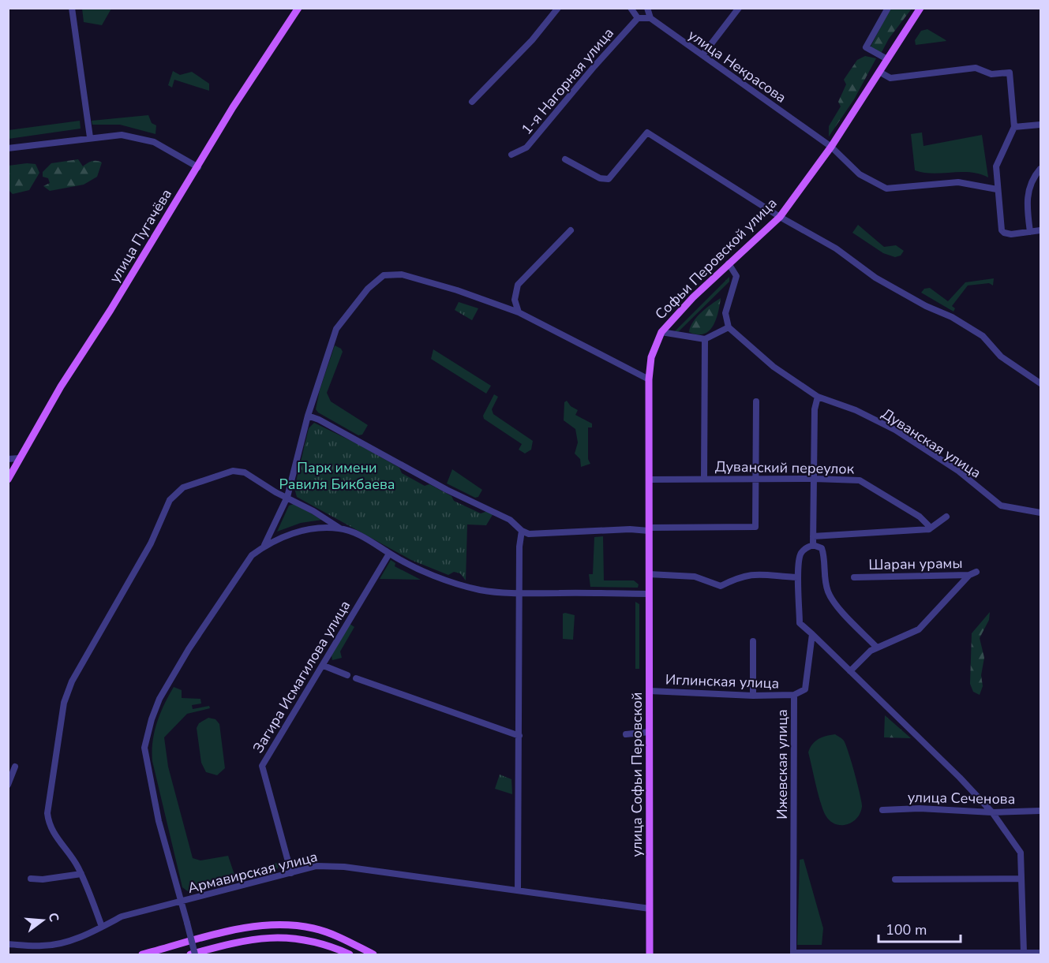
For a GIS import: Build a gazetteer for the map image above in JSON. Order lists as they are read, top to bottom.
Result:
{
  "streets": {
    "main road": ["улица Пугачёва", "Софьи Перовской улица", "улица Софьи Перовской"],
    "street": [
      "улица Некрасова",
      "1-я Нагорная улица",
      "Дуванская улица",
      "Дуванский переулок",
      "Шаран урамы",
      "Загира Исмагилова улица",
      "Иглинская улица",
      "Ижевская улица",
      "улица Сеченова",
      "Армавирская улица"
    ]
  },
  "crossings": [
    ["улица Некрасова", "Софьи Перовской улица"],
    ["Софьи Перовской улица", "Дуванский переулок"],
    ["Софьи Перовской улица", "улица Софьи Перовской"],
    ["Загира Исмагилова улица", "Армавирская улица"],
    ["Иглинская улица", "Ижевская улица"],
    ["Иглинская улица", "улица Софьи Перовской"],
    ["улица Софьи Перовской", "Армавирская улица"]
  ],
  "parks": ["Парк имени Равиля Бикбаева"],
  "scale_bar": "100 m",
  "north": "right"
}
